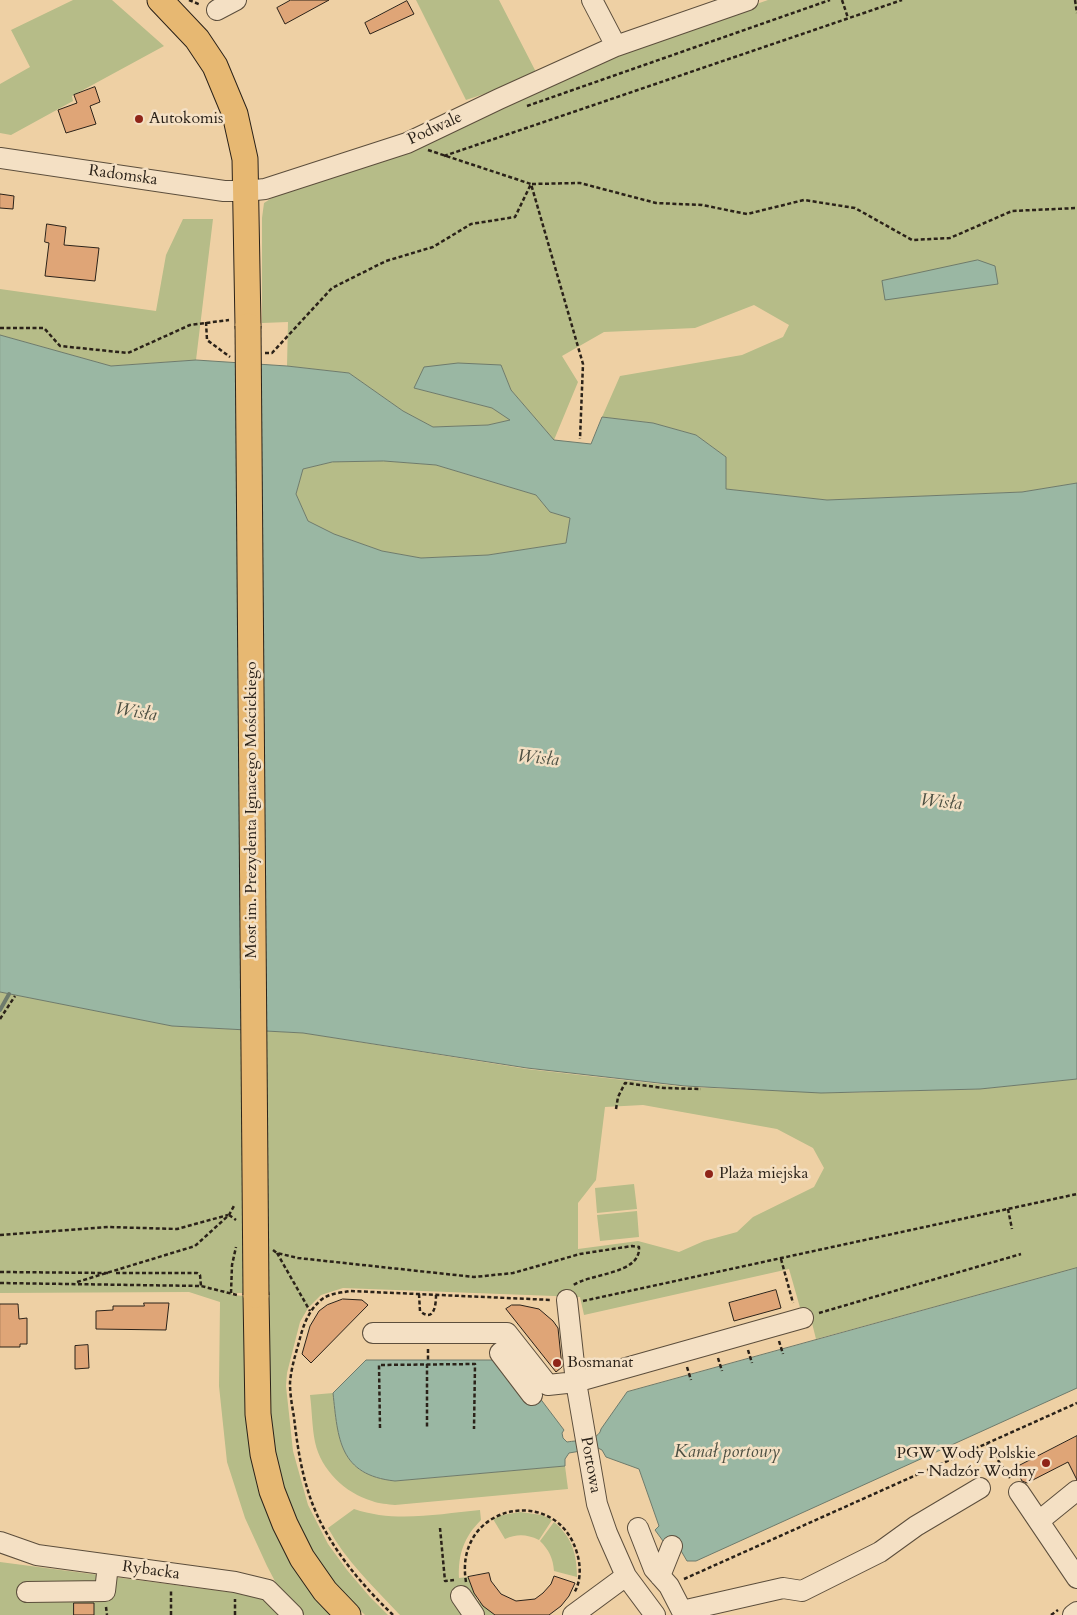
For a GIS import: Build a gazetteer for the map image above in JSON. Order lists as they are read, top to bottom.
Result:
{
  "streets": {
    "main road": ["Most im. Prezydenta Ignacego Mościckiego"],
    "street": [
      "Podwale",
      "Radomska",
      "Portowa",
      "Rybacka"
    ]
  },
  "crossings": [
    ["Podwale", "Radomska"]
  ],
  "water": ["Wisła", "Kanał portowy"],
  "places": [
    "Autokomis",
    "Plaża miejska",
    "Bosmanat",
    "PGW Wody Polskie - Nadzór Wodny"
  ]
}
